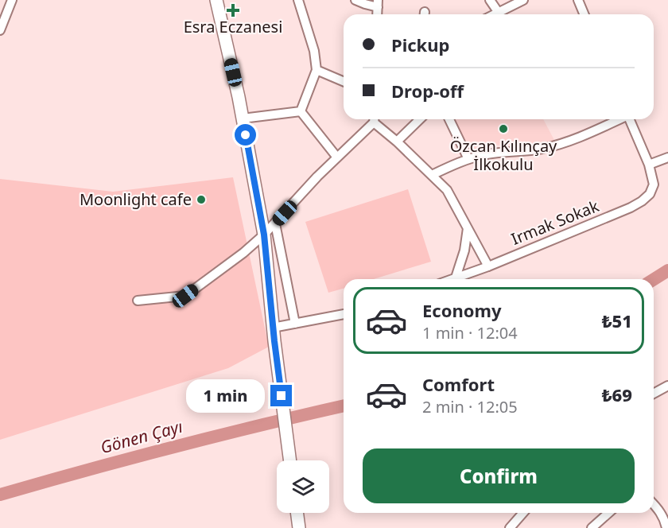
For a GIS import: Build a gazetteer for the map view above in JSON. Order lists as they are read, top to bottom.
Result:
{
  "streets": {
    "street": ["Irmak Sokak"]
  },
  "water": ["Gönen Çayı"],
  "places": {
    "health": ["Esra Eczanesi"],
    "other": ["Özcan Kılınçay İlkokulu", "Moonlight cafe"]
  },
  "page": {
    "banner": ["Pickup", "Drop-off"],
    "list": [
      {
        "name": "Economy",
        "note": "1 min · 12:04",
        "value": "₺51"
      },
      {
        "name": "Comfort",
        "note": "2 min · 12:05",
        "value": "₺69"
      }
    ],
    "bubble": "1 min",
    "buttons": "Confirm"
  }
}
